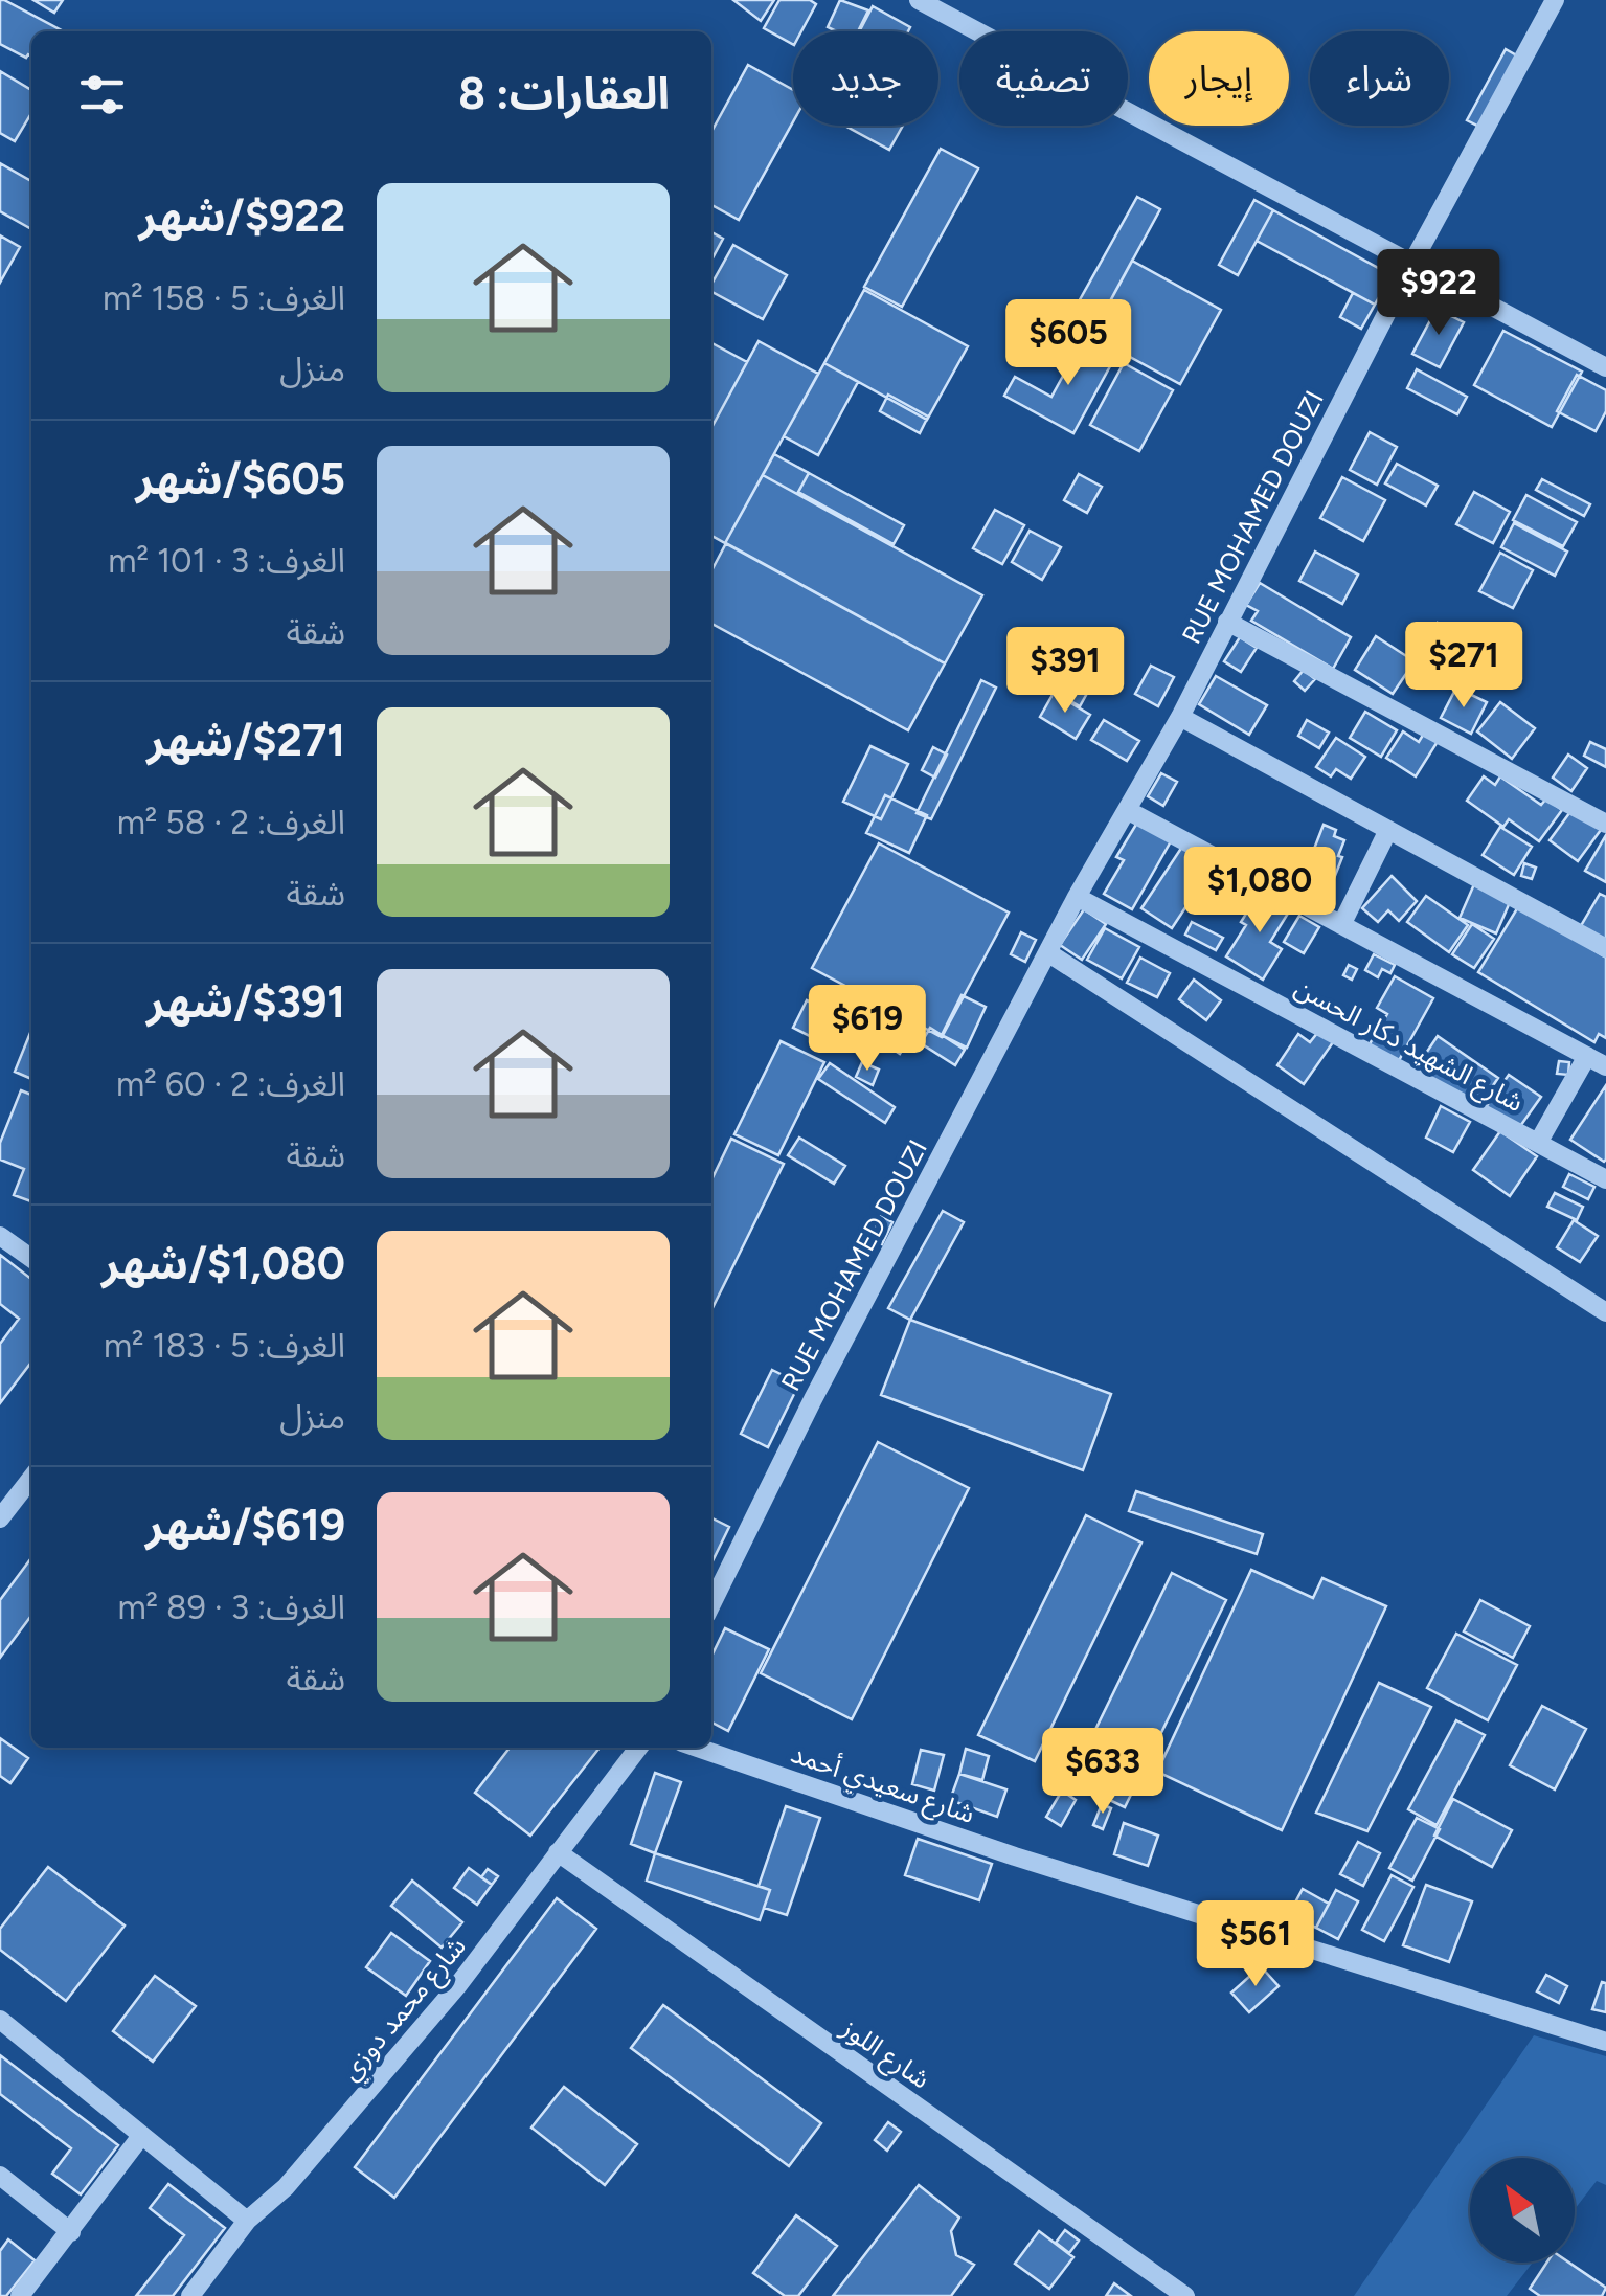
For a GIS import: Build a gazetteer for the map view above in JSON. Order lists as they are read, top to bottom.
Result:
{
  "streets": {
    "street": [
      "RUE MOHAMED DOUZI",
      "شارع الشهيد دكار الحسن",
      "شارع سعيدي أحمد",
      "شارع محمد دوزي",
      "شارع اللوز"
    ]
  },
  "crossings": [
    ["RUE MOHAMED DOUZI", "شارع الشهيد دكار الحسن"],
    ["شارع محمد دوزي", "شارع اللوز"]
  ],
  "north": "top left",
  "page": {
    "chip": [
      "شراء",
      "إيجار",
      "تصفية",
      "جديد"
    ],
    "heading": "العقارات: 8",
    "list": [
      {
        "name": "$922/شهر",
        "note": "الغرف: 5 · 158 m² · منزل"
      },
      {
        "name": "$605/شهر",
        "note": "الغرف: 3 · 101 m² · شقة"
      },
      {
        "name": "$271/شهر",
        "note": "الغرف: 2 · 58 m² · شقة"
      },
      {
        "name": "$391/شهر",
        "note": "الغرف: 2 · 60 m² · شقة"
      },
      {
        "name": "$1,080/شهر",
        "note": "الغرف: 5 · 183 m² · منزل"
      },
      {
        "name": "$619/شهر",
        "note": "الغرف: 3 · 89 m² · شقة"
      }
    ],
    "price": [
      "$922",
      "$605",
      "$271",
      "$391",
      "$1,080",
      "$619",
      "$633",
      "$561"
    ]
  }
}
